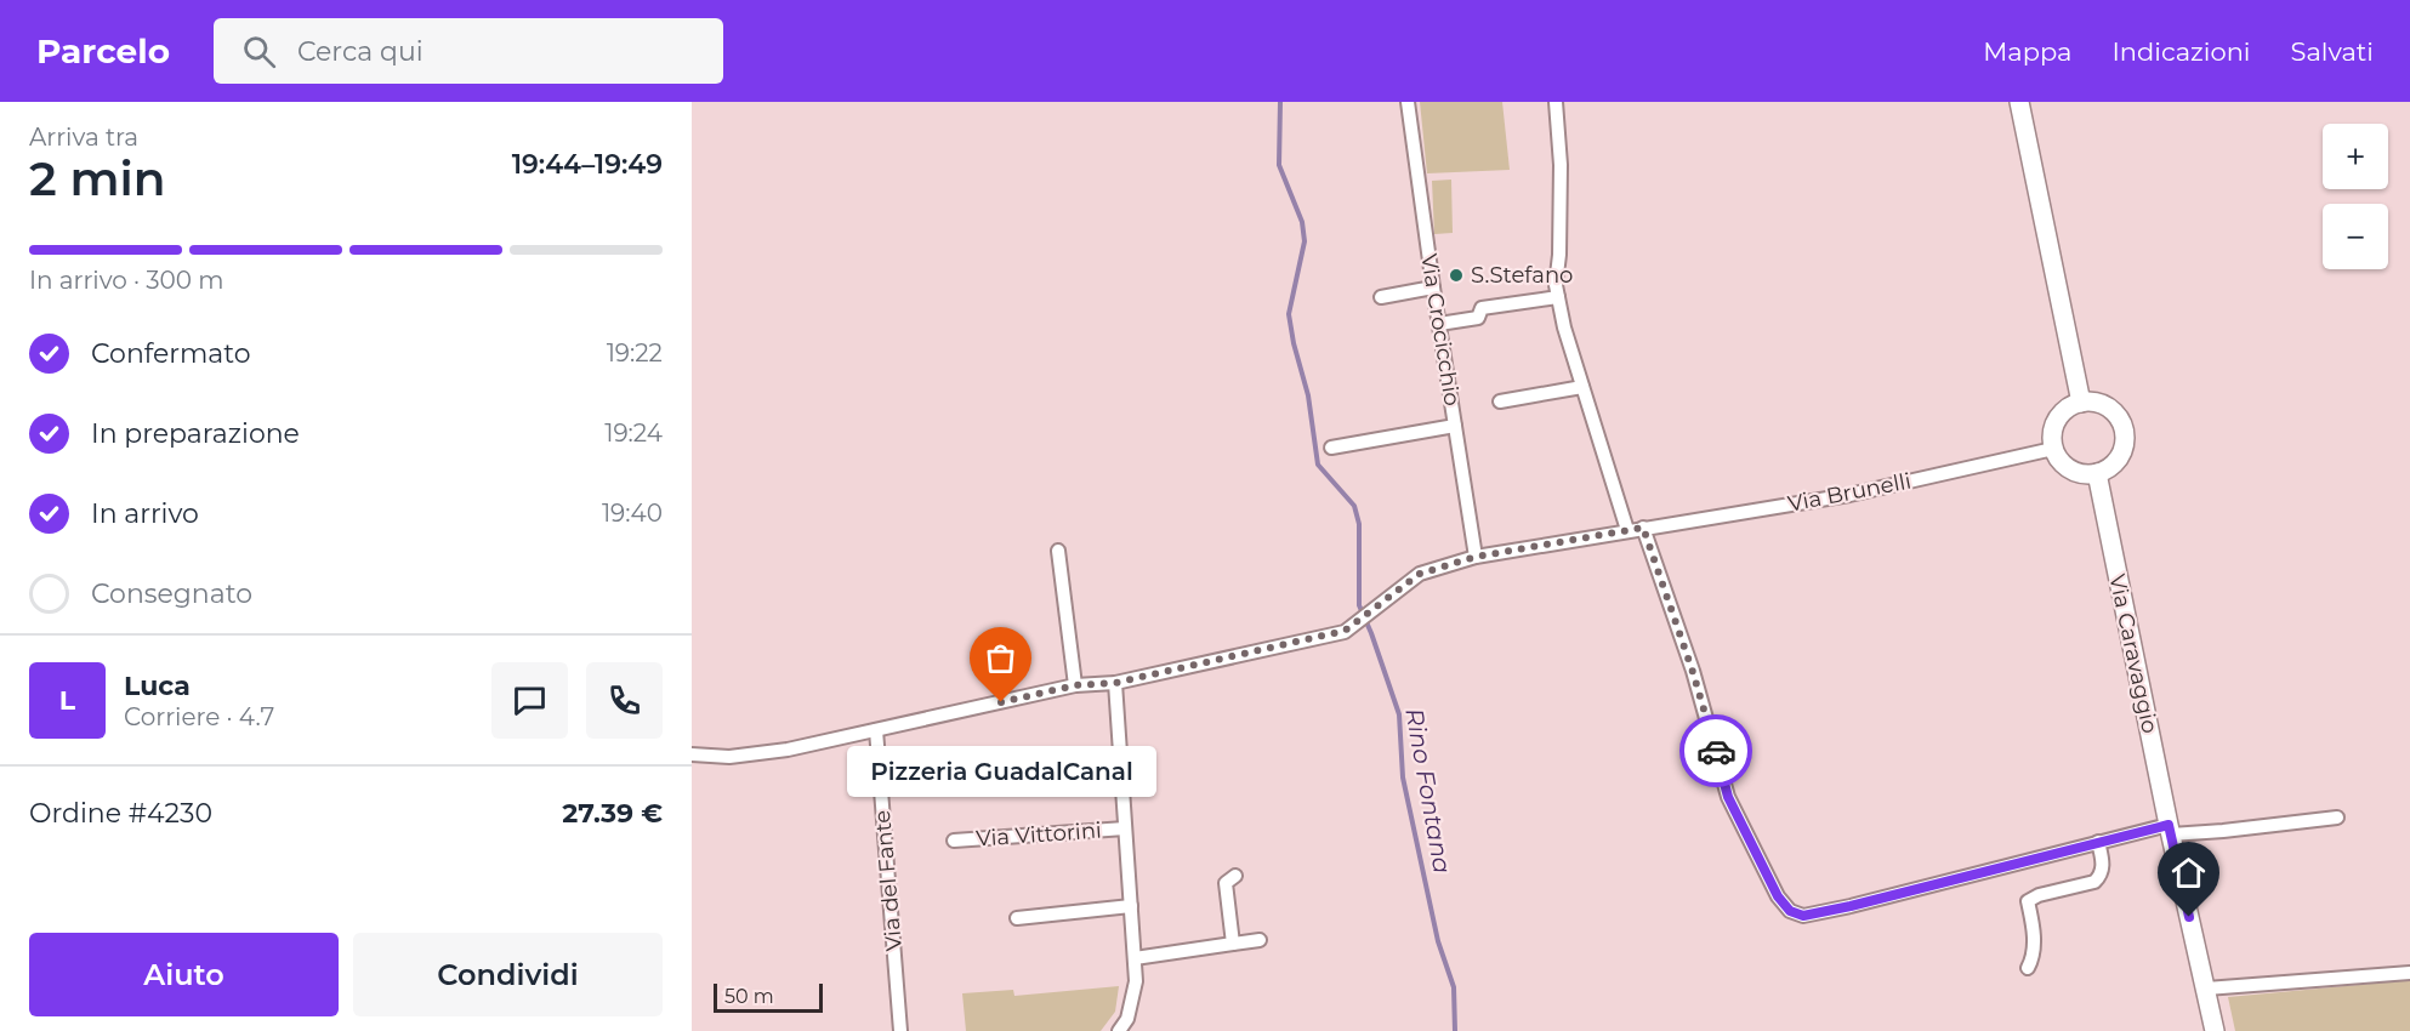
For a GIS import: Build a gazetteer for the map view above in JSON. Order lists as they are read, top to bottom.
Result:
{
  "streets": {
    "street": [
      "Via Crocicchio",
      "Via Brunelli",
      "Via Caravaggio",
      "Via Vittorini",
      "Via del Fante"
    ]
  },
  "crossings": [
    ["Via Brunelli", "Via Caravaggio"]
  ],
  "water": ["Rino Fontana"],
  "places": ["S.Stefano", "Pizzeria GuadalCanal"],
  "scale_bar": "50 m",
  "page": {
    "header": "Parcelo",
    "search": "Cerca qui",
    "nav": ["Mappa", "Indicazioni", "Salvati"],
    "heading": ["2 min", "Arriva tra", "19:44–19:49"],
    "panel": [
      "Luca",
      "Corriere · 4.7",
      "Ordine #4230",
      "27.39 €"
    ],
    "map_buttons": ["+", "−"],
    "bar": "In arrivo · 300 m",
    "list": [
      ["Confermato", "19:22"],
      ["In preparazione", "19:24"],
      ["In arrivo", "19:40"],
      "Consegnato"
    ],
    "round": "L",
    "bubble": "Pizzeria GuadalCanal",
    "buttons": ["Aiuto", "Condividi"],
    "scale": "50 m"
  }
}
